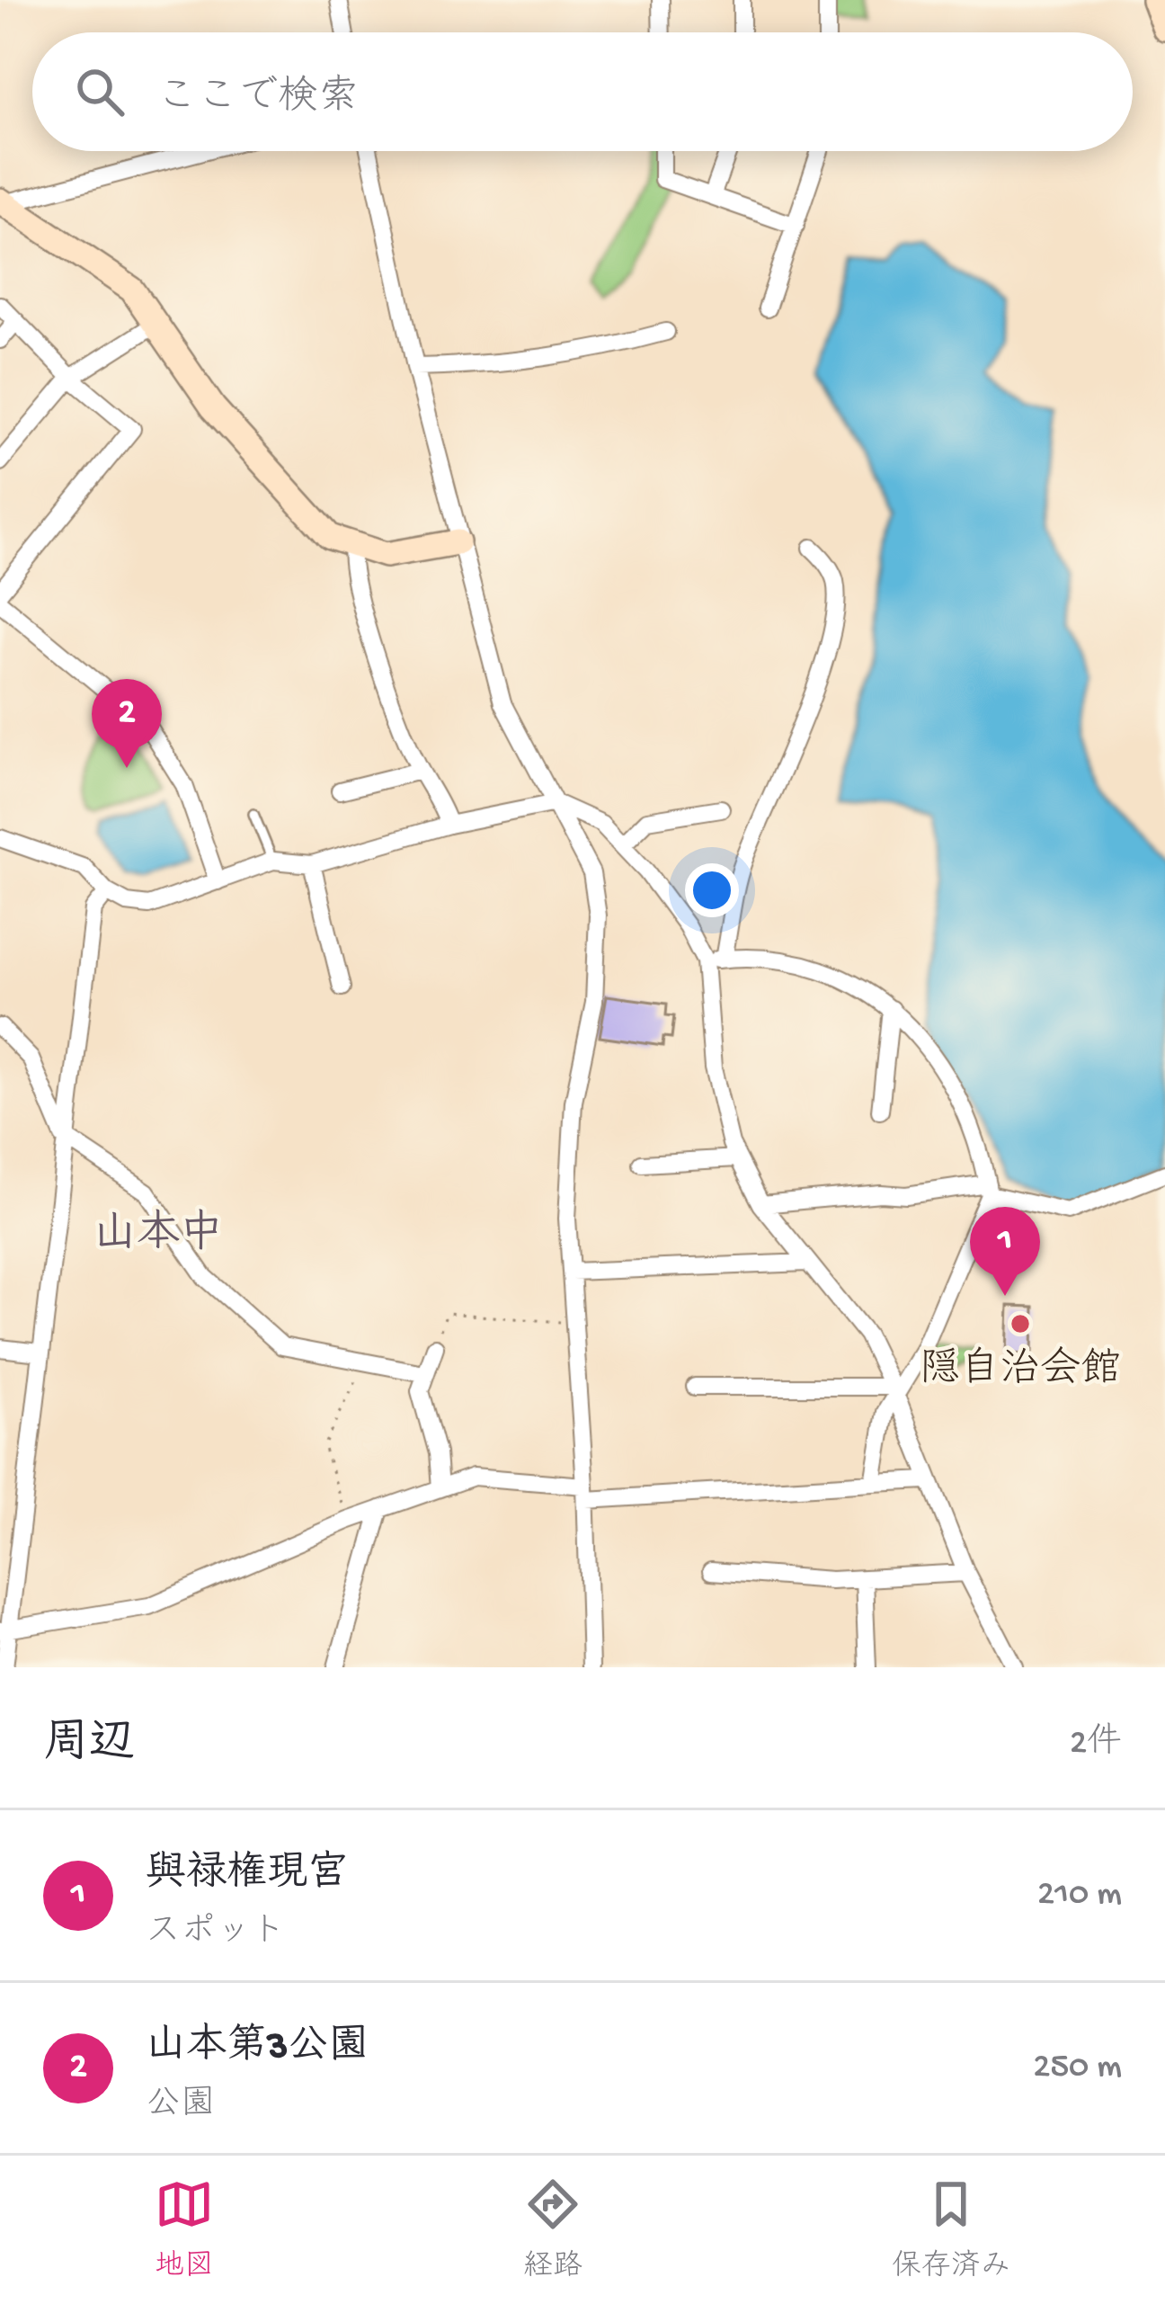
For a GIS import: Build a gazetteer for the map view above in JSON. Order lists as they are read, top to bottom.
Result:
{
  "districts": ["山本中"],
  "places": ["隠自治会館"],
  "page": {
    "search": "ここで検索",
    "pins": ["2", "1"],
    "heading": ["周辺", "2件"],
    "list": [
      {
        "mark": "1",
        "name": "與禄権現宮",
        "note": "スポット",
        "value": "210 m"
      },
      {
        "mark": "2",
        "name": "山本第3公園",
        "note": "公園",
        "value": "250 m"
      }
    ],
    "nav": ["地図", "経路", "保存済み"]
  }
}
